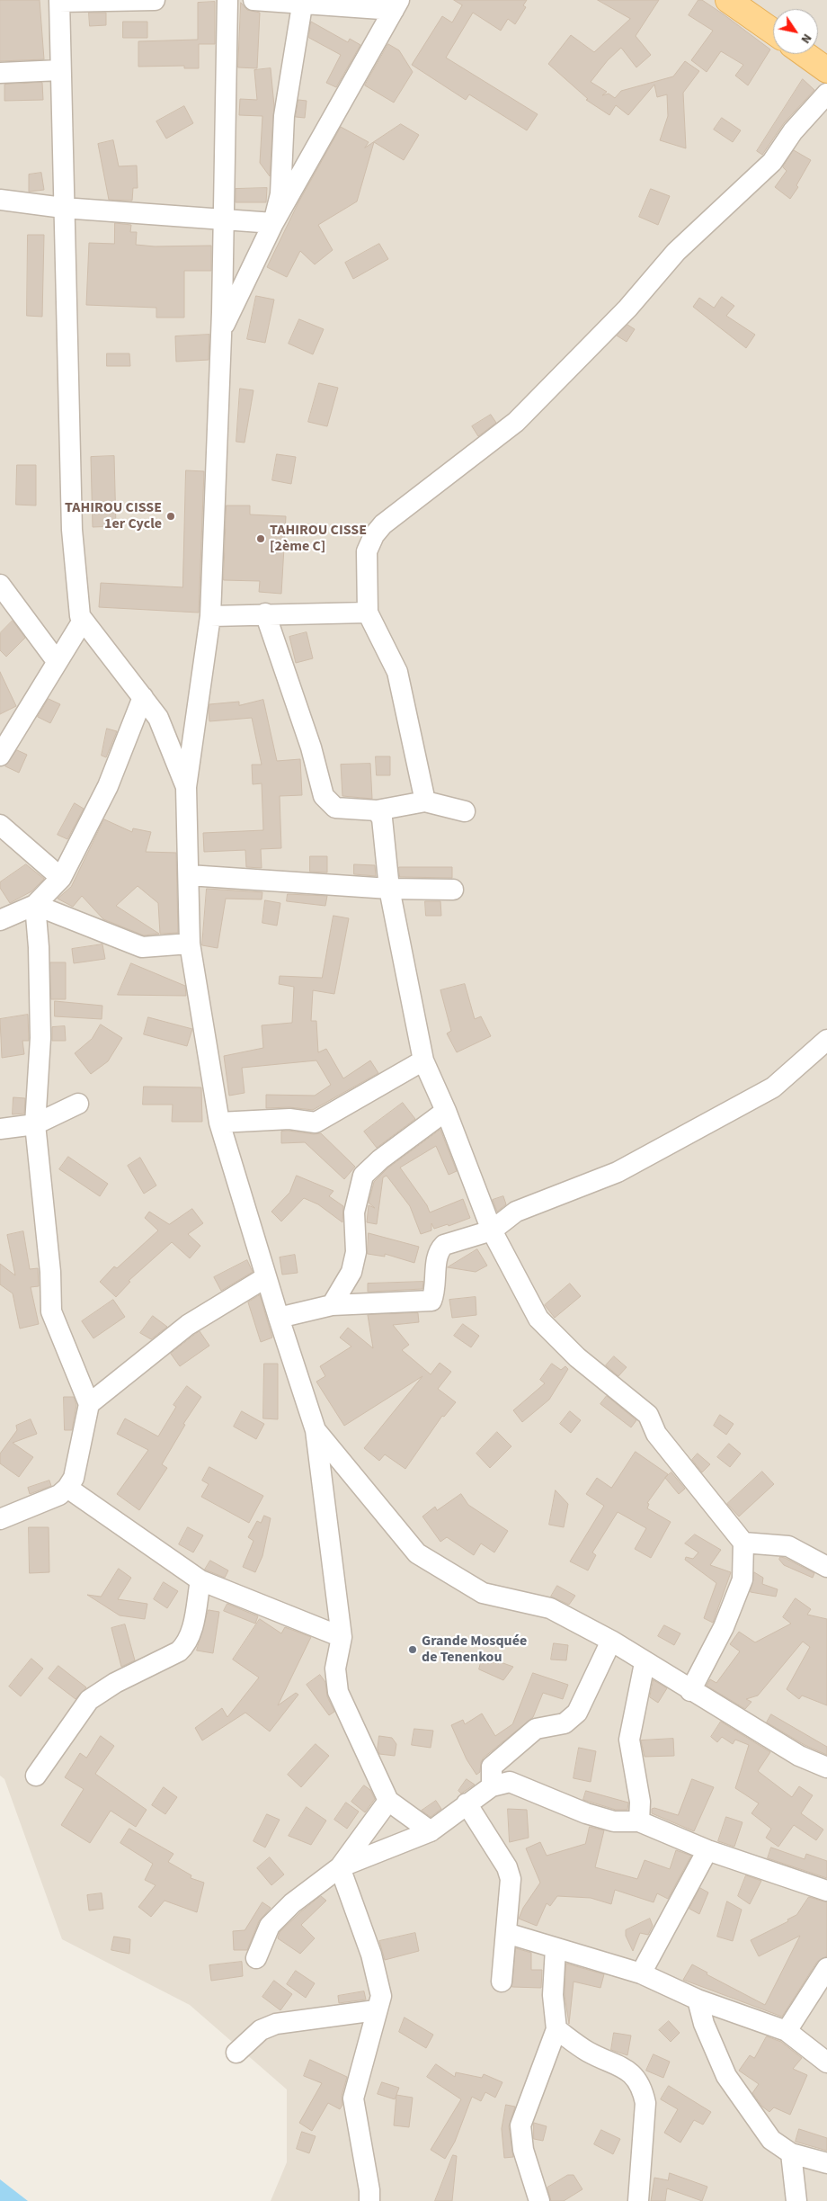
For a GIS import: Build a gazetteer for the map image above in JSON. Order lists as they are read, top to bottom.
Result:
{
  "places": ["TAHIROU CISSE 1er Cycle", "TAHIROU CISSE [2ème C]", "Grande Mosquée de Tenenkou"],
  "north": "bottom right"
}
